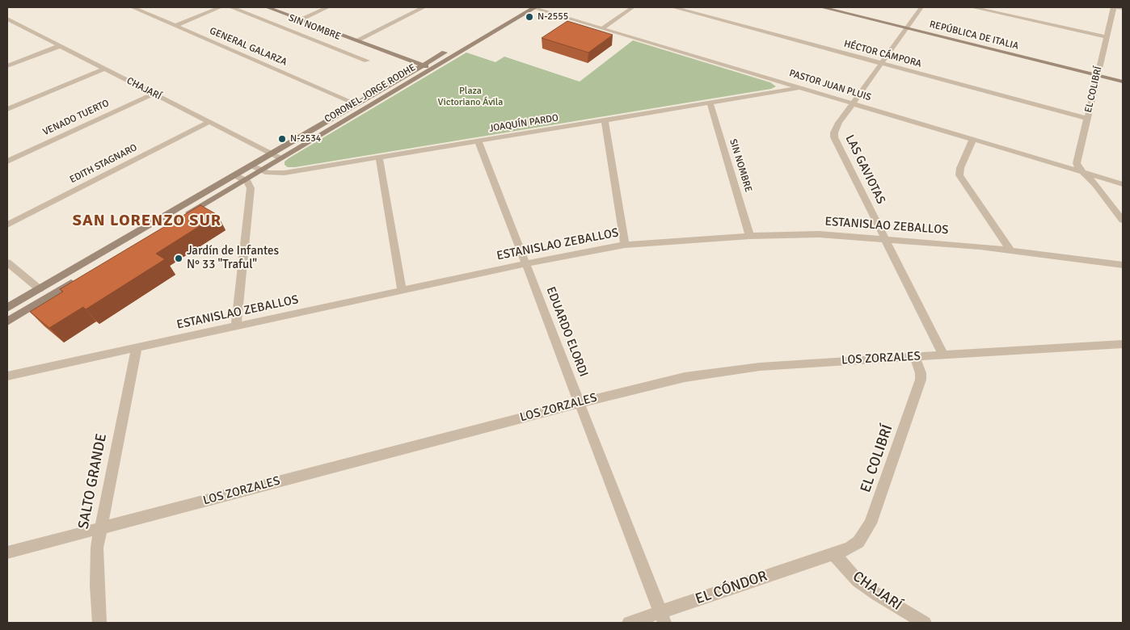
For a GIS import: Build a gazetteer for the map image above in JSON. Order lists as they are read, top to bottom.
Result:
{
  "streets": {
    "main road": ["REPÚBLICA DE ITALIA", "CORONEL JORGE RODHE"],
    "street": [
      "SIN NOMBRE",
      "GENERAL GALARZA",
      "HÉCTOR CÁMPORA",
      "PASTOR JUAN PLUIS",
      "CHAJARÍ",
      "EL COLIBRÍ",
      "VENADO TUERTO",
      "JOAQUÍN PARDO",
      "EDITH STAGNARO",
      "LAS GAVIOTAS",
      "ESTANISLAO ZEBALLOS",
      "EDUARDO ELORDI",
      "LOS ZORZALES",
      "SALTO GRANDE",
      "EL CÓNDOR"
    ]
  },
  "crossings": [
    ["SIN NOMBRE", "JOAQUÍN PARDO"],
    ["SIN NOMBRE", "ESTANISLAO ZEBALLOS"],
    ["REPÚBLICA DE ITALIA", "EL COLIBRÍ"],
    ["REPÚBLICA DE ITALIA", "LAS GAVIOTAS"],
    ["GENERAL GALARZA", "CORONEL JORGE RODHE"],
    ["HÉCTOR CÁMPORA", "EL COLIBRÍ"],
    ["HÉCTOR CÁMPORA", "LAS GAVIOTAS"],
    ["PASTOR JUAN PLUIS", "EL COLIBRÍ"],
    ["PASTOR JUAN PLUIS", "CORONEL JORGE RODHE"],
    ["PASTOR JUAN PLUIS", "JOAQUÍN PARDO"],
    ["PASTOR JUAN PLUIS", "LAS GAVIOTAS"],
    ["CHAJARÍ", "EL COLIBRÍ"],
    ["CHAJARÍ", "CORONEL JORGE RODHE"],
    ["CHAJARÍ", "VENADO TUERTO"],
    ["CHAJARÍ", "EDITH STAGNARO"],
    ["CHAJARÍ", "EL CÓNDOR"],
    ["EL COLIBRÍ", "LOS ZORZALES"],
    ["EL COLIBRÍ", "EL CÓNDOR"],
    ["CORONEL JORGE RODHE", "JOAQUÍN PARDO"],
    ["JOAQUÍN PARDO", "EDUARDO ELORDI"],
    ["LAS GAVIOTAS", "ESTANISLAO ZEBALLOS"],
    ["LAS GAVIOTAS", "LOS ZORZALES"],
    ["ESTANISLAO ZEBALLOS", "EDUARDO ELORDI"],
    ["ESTANISLAO ZEBALLOS", "SALTO GRANDE"],
    ["EDUARDO ELORDI", "LOS ZORZALES"],
    ["EDUARDO ELORDI", "EL CÓNDOR"],
    ["LOS ZORZALES", "SALTO GRANDE"]
  ],
  "districts": ["SAN LORENZO SUR"],
  "parks": ["Plaza Victoriano Ávila"],
  "places": ["N-2555", "N-2534", "Jardín de Infantes N° 33 \"Traful\""]
}
